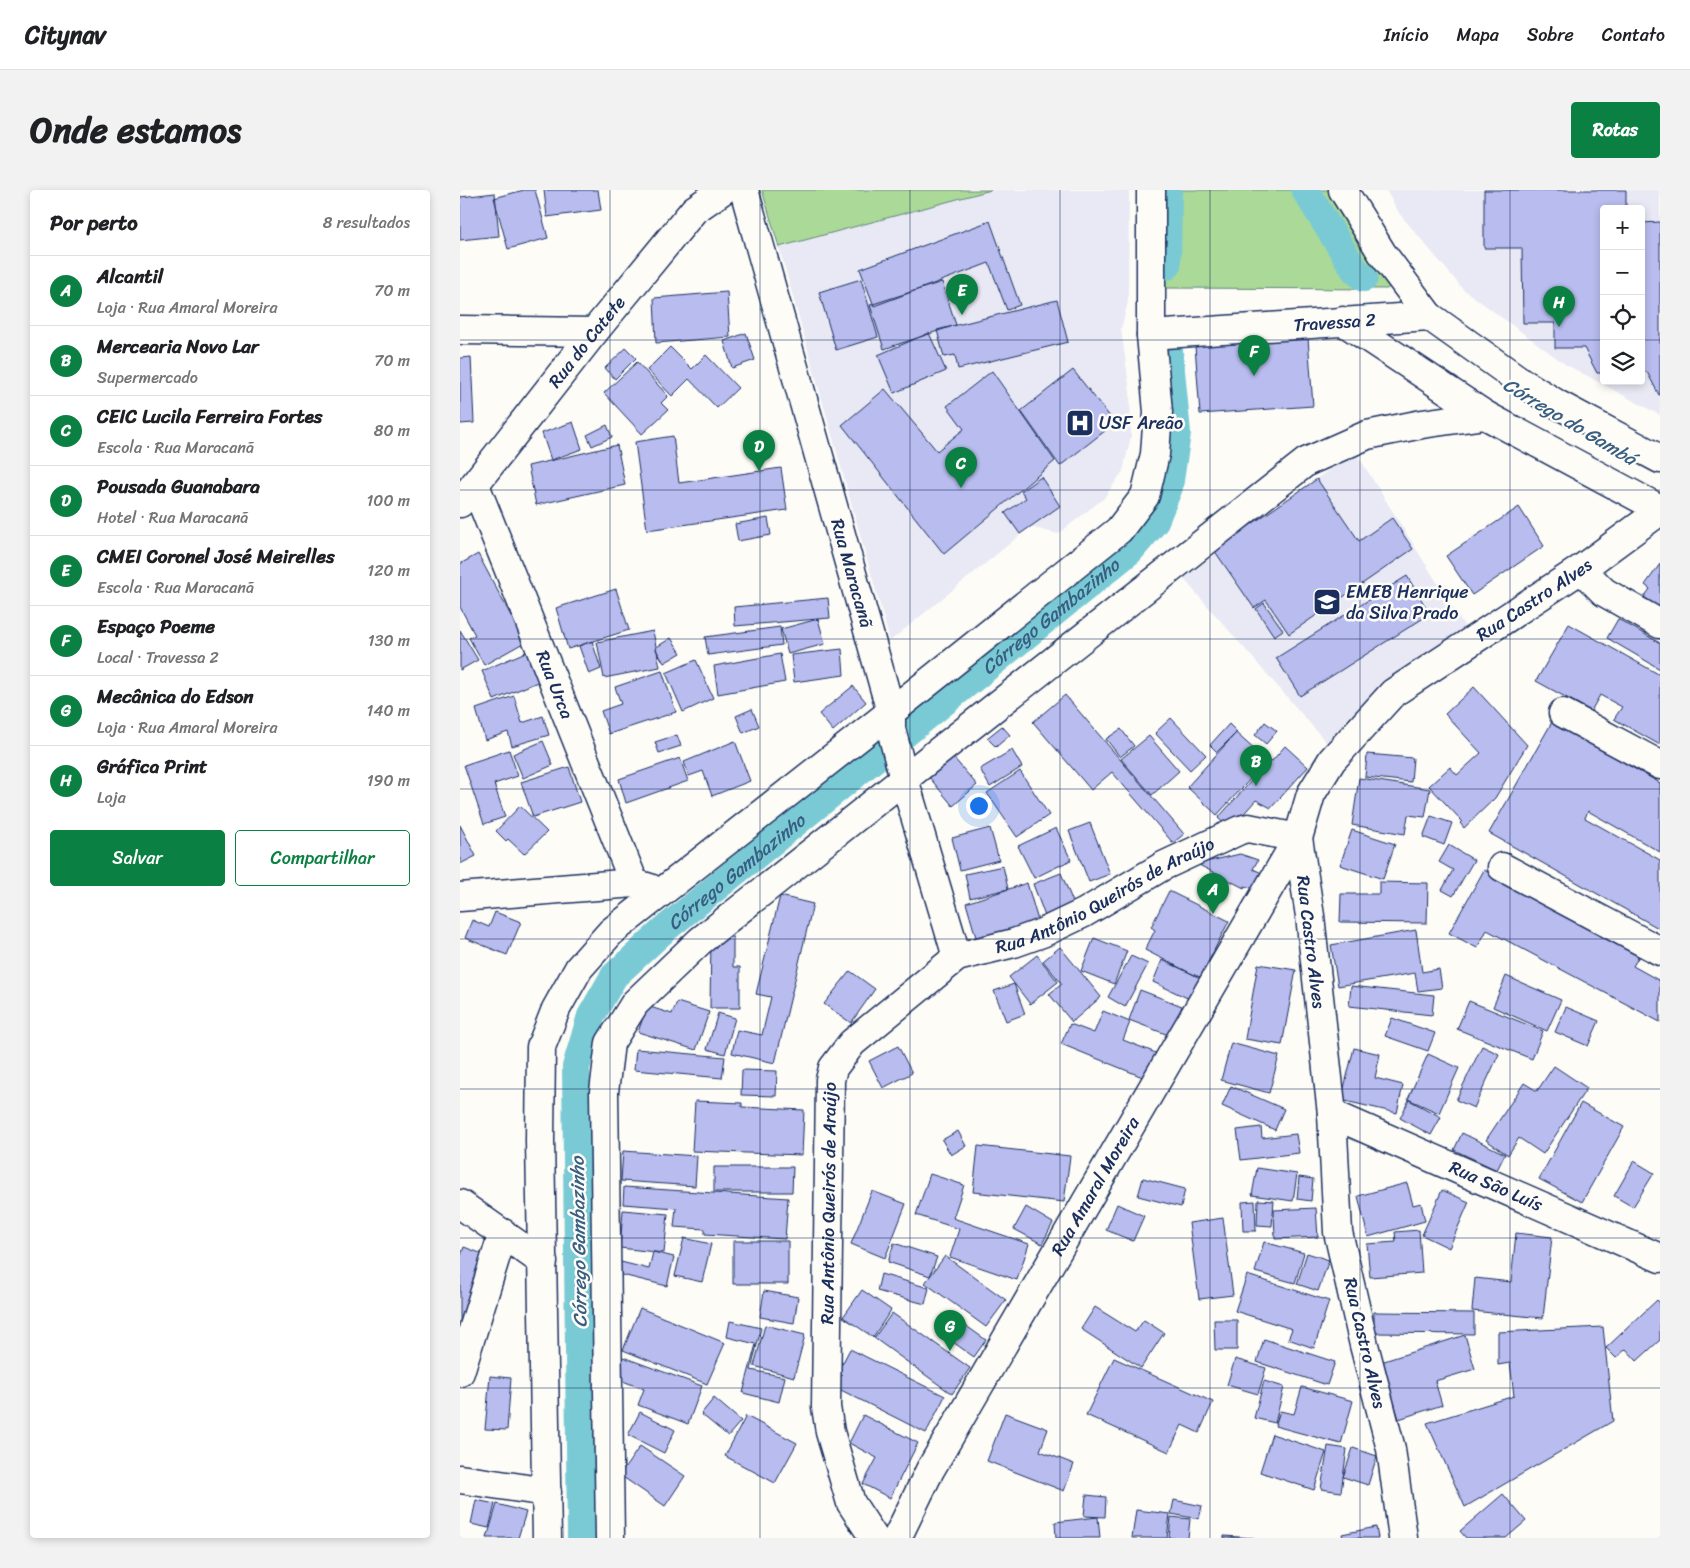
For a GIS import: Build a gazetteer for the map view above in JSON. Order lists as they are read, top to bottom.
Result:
{
  "streets": {
    "street": [
      "Travessa 2",
      "Rua do Catete",
      "Rua Maracanã",
      "Rua Castro Alves",
      "Rua Urca",
      "Rua Antônio Queirós de Araújo",
      "Rua São Luís",
      "Rua Amaral Moreira"
    ]
  },
  "crossings": [
    ["Rua do Catete", "Rua Urca"],
    ["Rua Maracanã", "Rua Antônio Queirós de Araújo"],
    ["Rua Castro Alves", "Rua Antônio Queirós de Araújo"],
    ["Rua Castro Alves", "Rua São Luís"],
    ["Rua Castro Alves", "Rua Amaral Moreira"],
    ["Rua Antônio Queirós de Araújo", "Rua Amaral Moreira"]
  ],
  "water": ["Córrego do Gambá", "Córrego Gambazinho"],
  "places": {
    "hospital": ["USF Areão"],
    "school or university": ["EMEB Henrique da Silva Prado"]
  },
  "page": {
    "header": "Citynav",
    "nav": [
      "Início",
      "Mapa",
      "Sobre",
      "Contato"
    ],
    "title": "Onde estamos",
    "buttons": [
      "Rotas",
      ["Salvar", "Compartilhar"]
    ],
    "heading": ["Por perto", "8 resultados"],
    "map_buttons": ["+", "−"],
    "list": [
      {
        "mark": "A",
        "name": "Alcantil",
        "note": "Loja · Rua Amaral Moreira",
        "value": "70 m"
      },
      {
        "mark": "B",
        "name": "Mercearia Novo Lar",
        "note": "Supermercado",
        "value": "70 m"
      },
      {
        "mark": "C",
        "name": "CEIC Lucila Ferreira Fortes",
        "note": "Escola · Rua Maracanã",
        "value": "80 m"
      },
      {
        "mark": "D",
        "name": "Pousada Guanabara",
        "note": "Hotel · Rua Maracanã",
        "value": "100 m"
      },
      {
        "mark": "E",
        "name": "CMEI Coronel José Meirelles",
        "note": "Escola · Rua Maracanã",
        "value": "120 m"
      },
      {
        "mark": "F",
        "name": "Espaço Poeme",
        "note": "Local · Travessa 2",
        "value": "130 m"
      },
      {
        "mark": "G",
        "name": "Mecânica do Edson",
        "note": "Loja · Rua Amaral Moreira",
        "value": "140 m"
      },
      {
        "mark": "H",
        "name": "Gráfica Print",
        "note": "Loja",
        "value": "190 m"
      }
    ],
    "pins": [
      "E",
      "H",
      "F",
      "D",
      "C",
      "B",
      "A",
      "G"
    ]
  }
}
